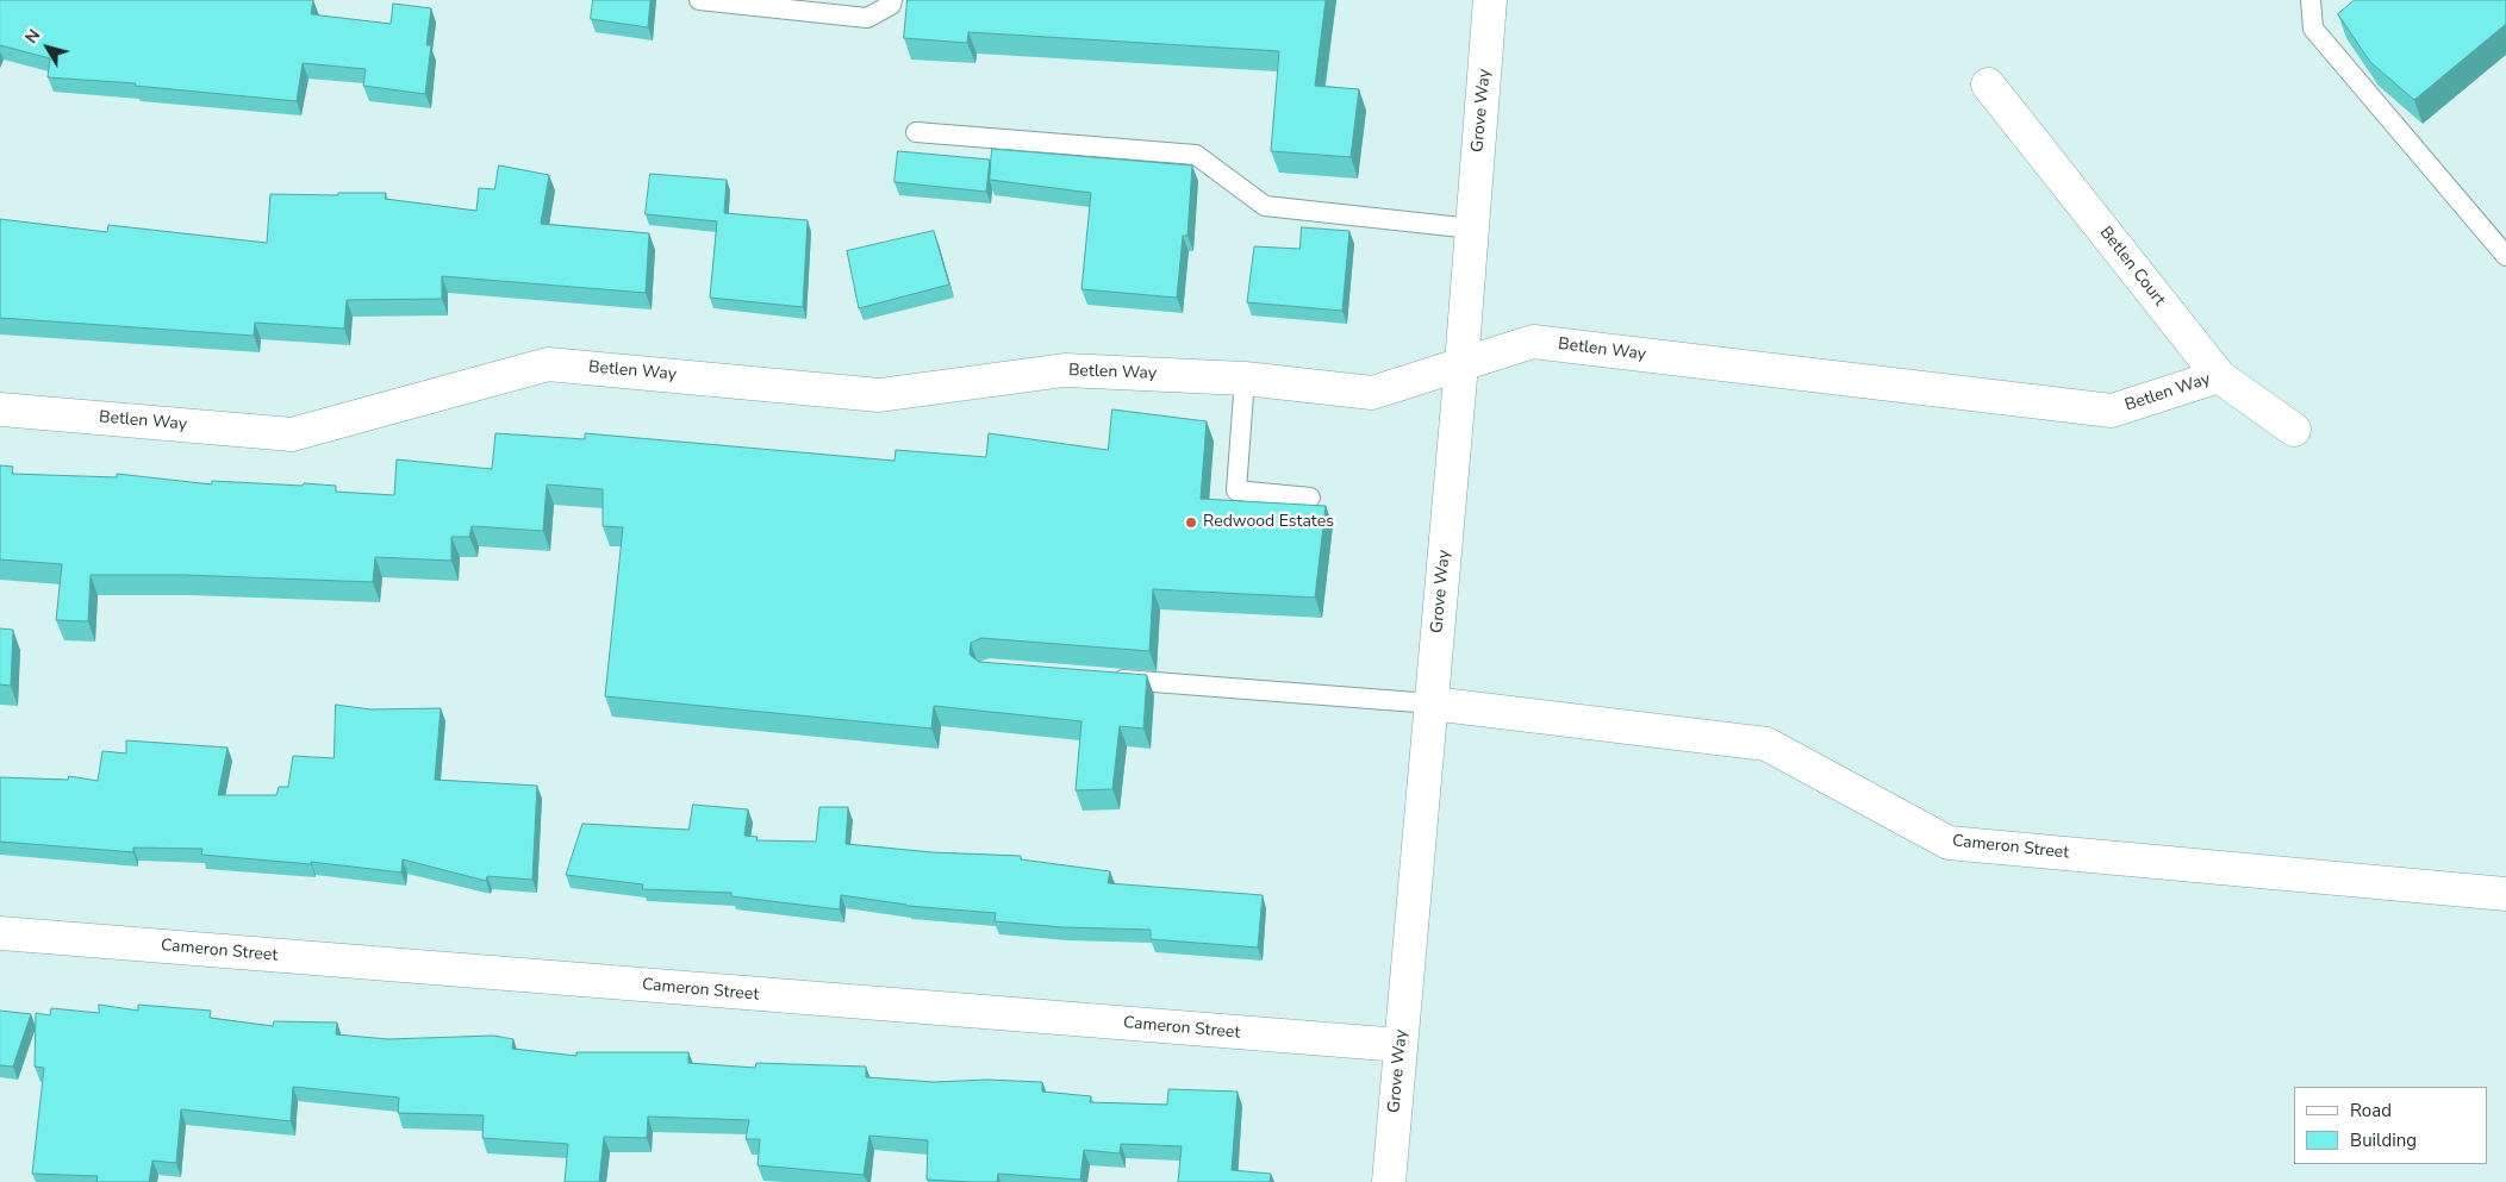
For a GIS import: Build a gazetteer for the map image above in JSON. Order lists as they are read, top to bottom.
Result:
{
  "streets": {
    "street": [
      "Grove Way",
      "Betlen Court",
      "Betlen Way",
      "Cameron Street"
    ]
  },
  "crossings": [
    ["Grove Way", "Betlen Way"],
    ["Grove Way", "Cameron Street"],
    ["Betlen Court", "Betlen Way"]
  ],
  "places": ["Redwood Estates"],
  "legend": ["Road", "Building"],
  "north": "top left"
}
